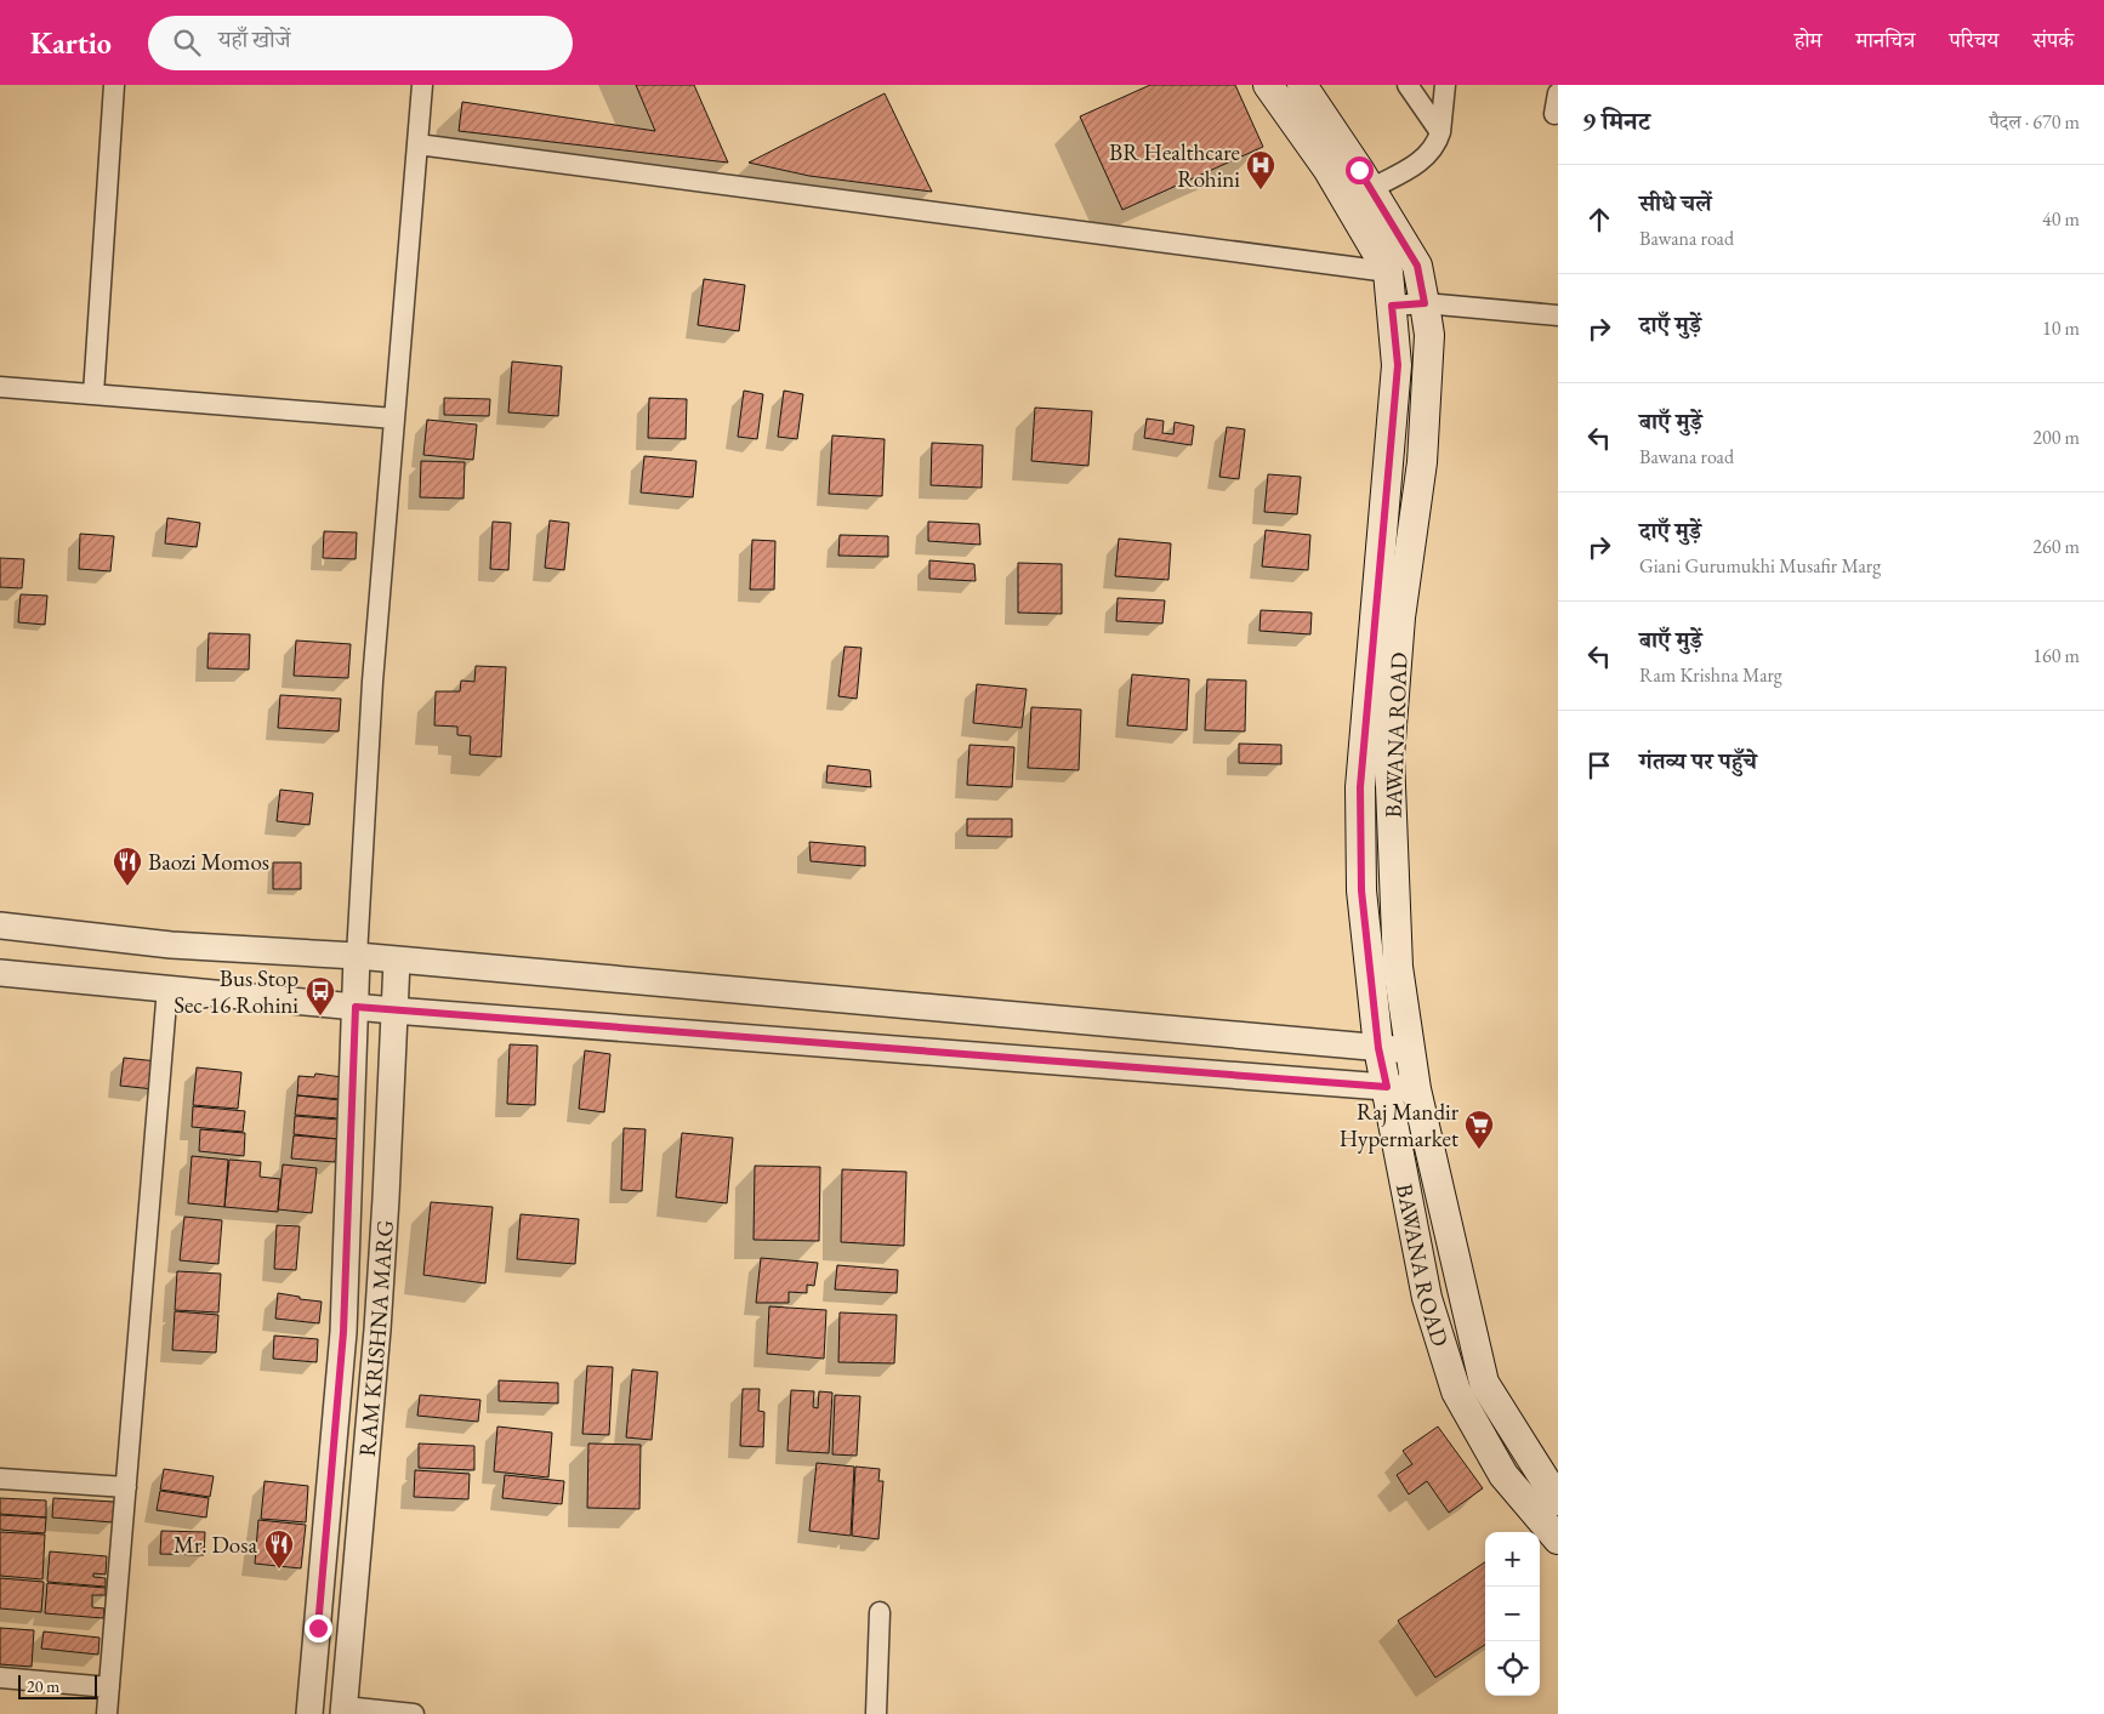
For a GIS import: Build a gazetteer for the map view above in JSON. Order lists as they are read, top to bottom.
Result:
{
  "streets": {
    "main road": ["BAWANA ROAD"],
    "street": ["RAM KRISHNA MARG"]
  },
  "places": {
    "hospital": ["BR Healthcare Rohini"],
    "restaurant": ["Baozi Momos", "Mr. Dosa"],
    "bus stop": ["Bus Stop Sec-16 Rohini"],
    "supermarket": ["Raj Mandir Hypermarket"]
  },
  "scale_bar": "20 m",
  "page": {
    "header": "Kartio",
    "search": "यहाँ खोजें",
    "nav": [
      "होम",
      "मानचित्र",
      "परिचय",
      "संपर्क"
    ],
    "heading": ["9 मिनट", "पैदल · 670 m"],
    "list": [
      ["सीधे चलें", "Bawana road", "40 m"],
      ["दाएँ मुड़ें", "10 m"],
      ["बाएँ मुड़ें", "Bawana road", "200 m"],
      ["दाएँ मुड़ें", "Giani Gurumukhi Musafir Marg", "260 m"],
      ["बाएँ मुड़ें", "Ram Krishna Marg", "160 m"],
      "गंतव्य पर पहुँचे"
    ],
    "map_buttons": ["+", "−"],
    "scale": "20 m"
  }
}
